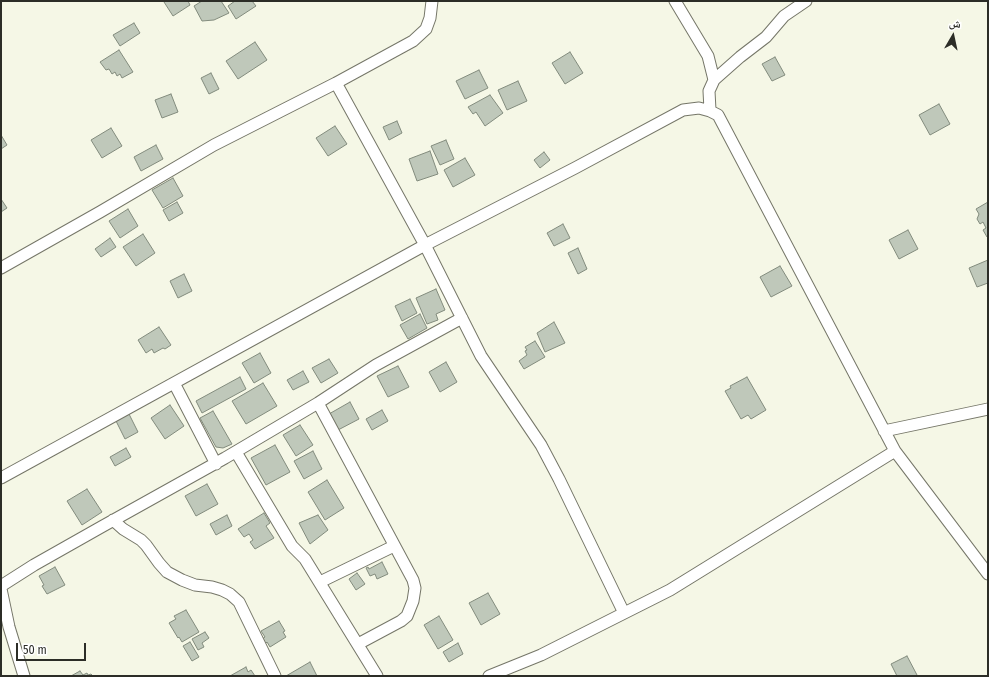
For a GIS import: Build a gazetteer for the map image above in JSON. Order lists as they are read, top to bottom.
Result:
{
  "scale_bar": "50 m",
  "north": "top"
}
